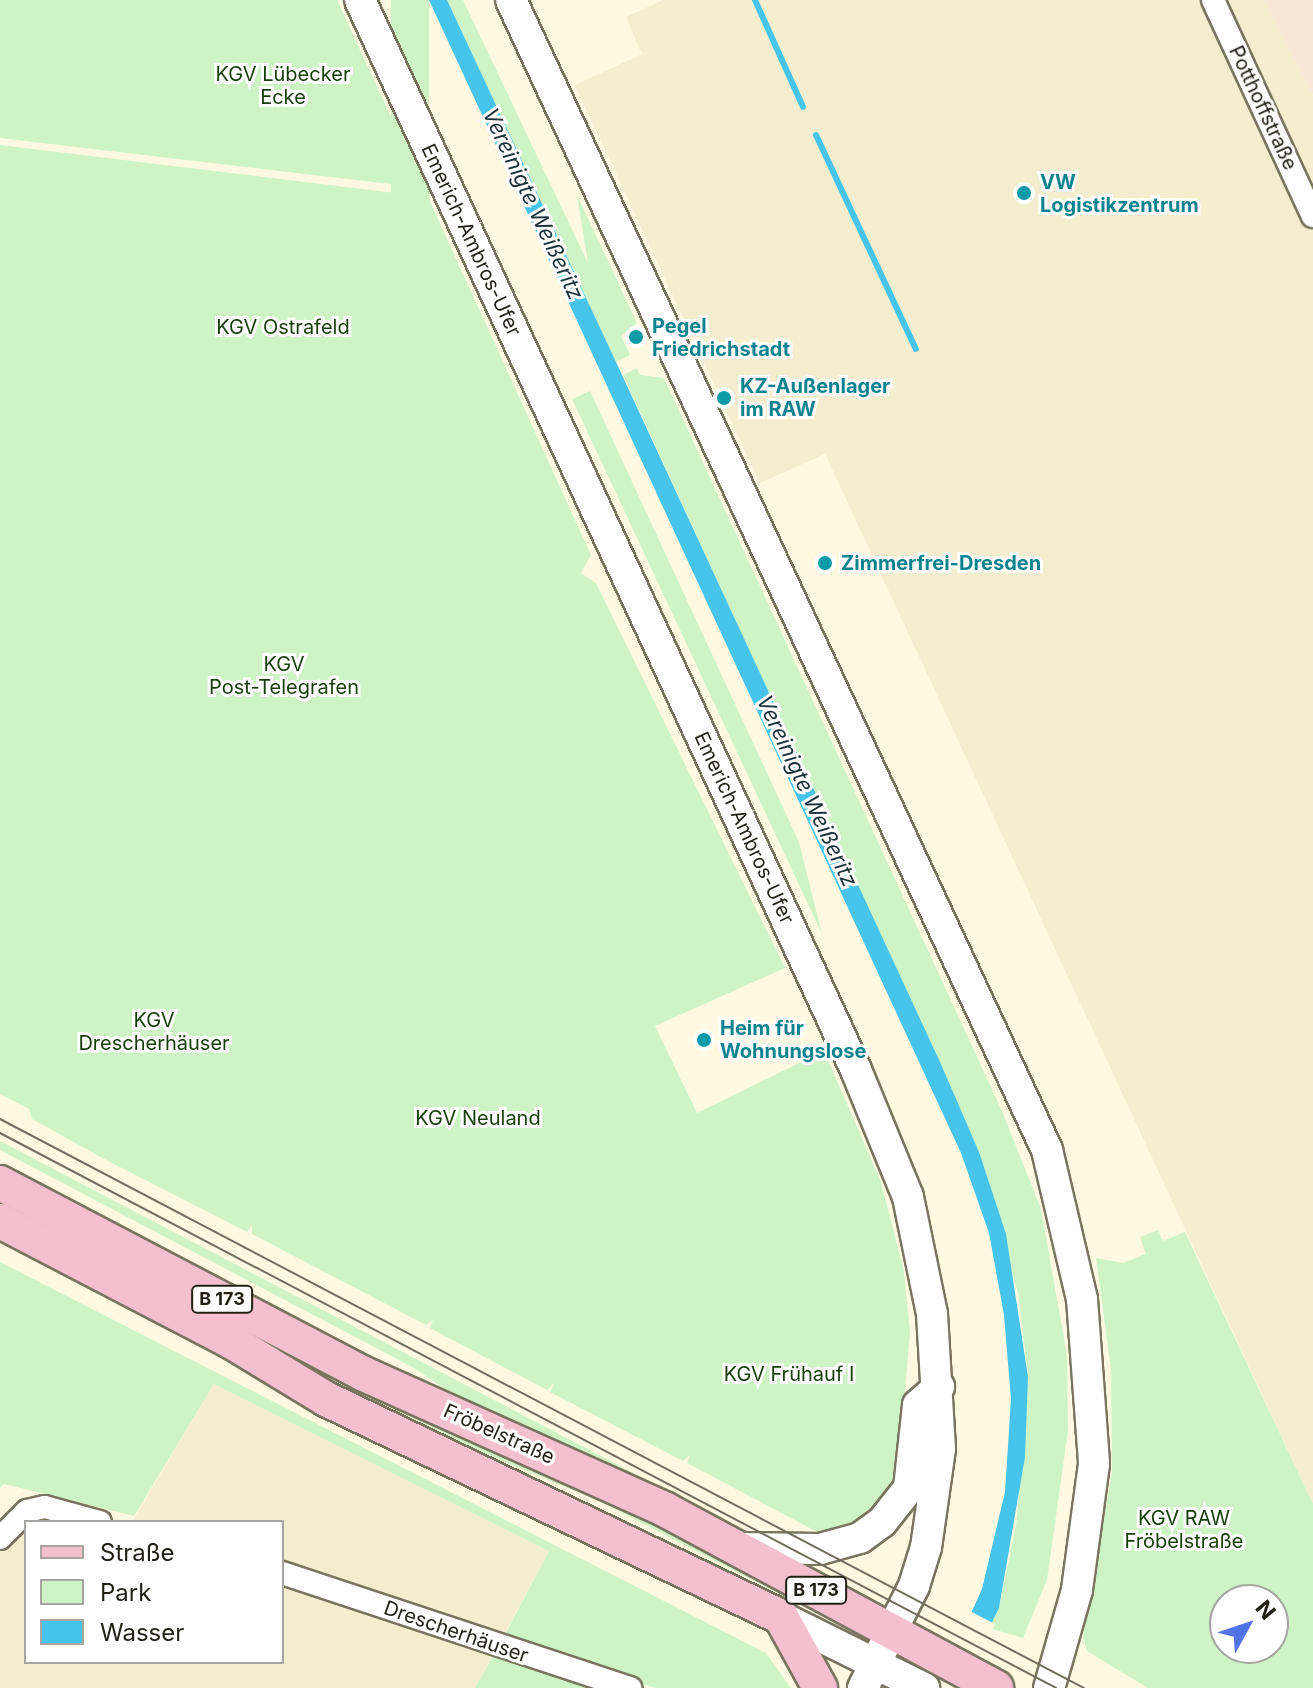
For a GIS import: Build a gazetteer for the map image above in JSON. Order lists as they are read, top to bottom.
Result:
{
  "streets": {
    "main road": ["Emerich-Ambros-Ufer", "B 173", "Fröbelstraße"],
    "street": ["Potthoffstraße", "Drescherhäuser"]
  },
  "crossings": [
    ["Emerich-Ambros-Ufer", "Fröbelstraße"]
  ],
  "water": ["Vereinigte Weißeritz"],
  "parks": [
    "KGV Lübecker Ecke",
    "KGV Ostrafeld",
    "KGV Post-Telegrafen",
    "KGV Drescherhäuser",
    "KGV Neuland",
    "KGV Frühauf I",
    "KGV RAW Fröbelstraße"
  ],
  "places": [
    "VW Logistikzentrum",
    "Pegel Friedrichstadt",
    "KZ-Außenlager im RAW",
    "Zimmerfrei-Dresden",
    "Heim für Wohnungslose"
  ],
  "legend": ["Straße", "Park", "Wasser"],
  "north": "top right"
}
